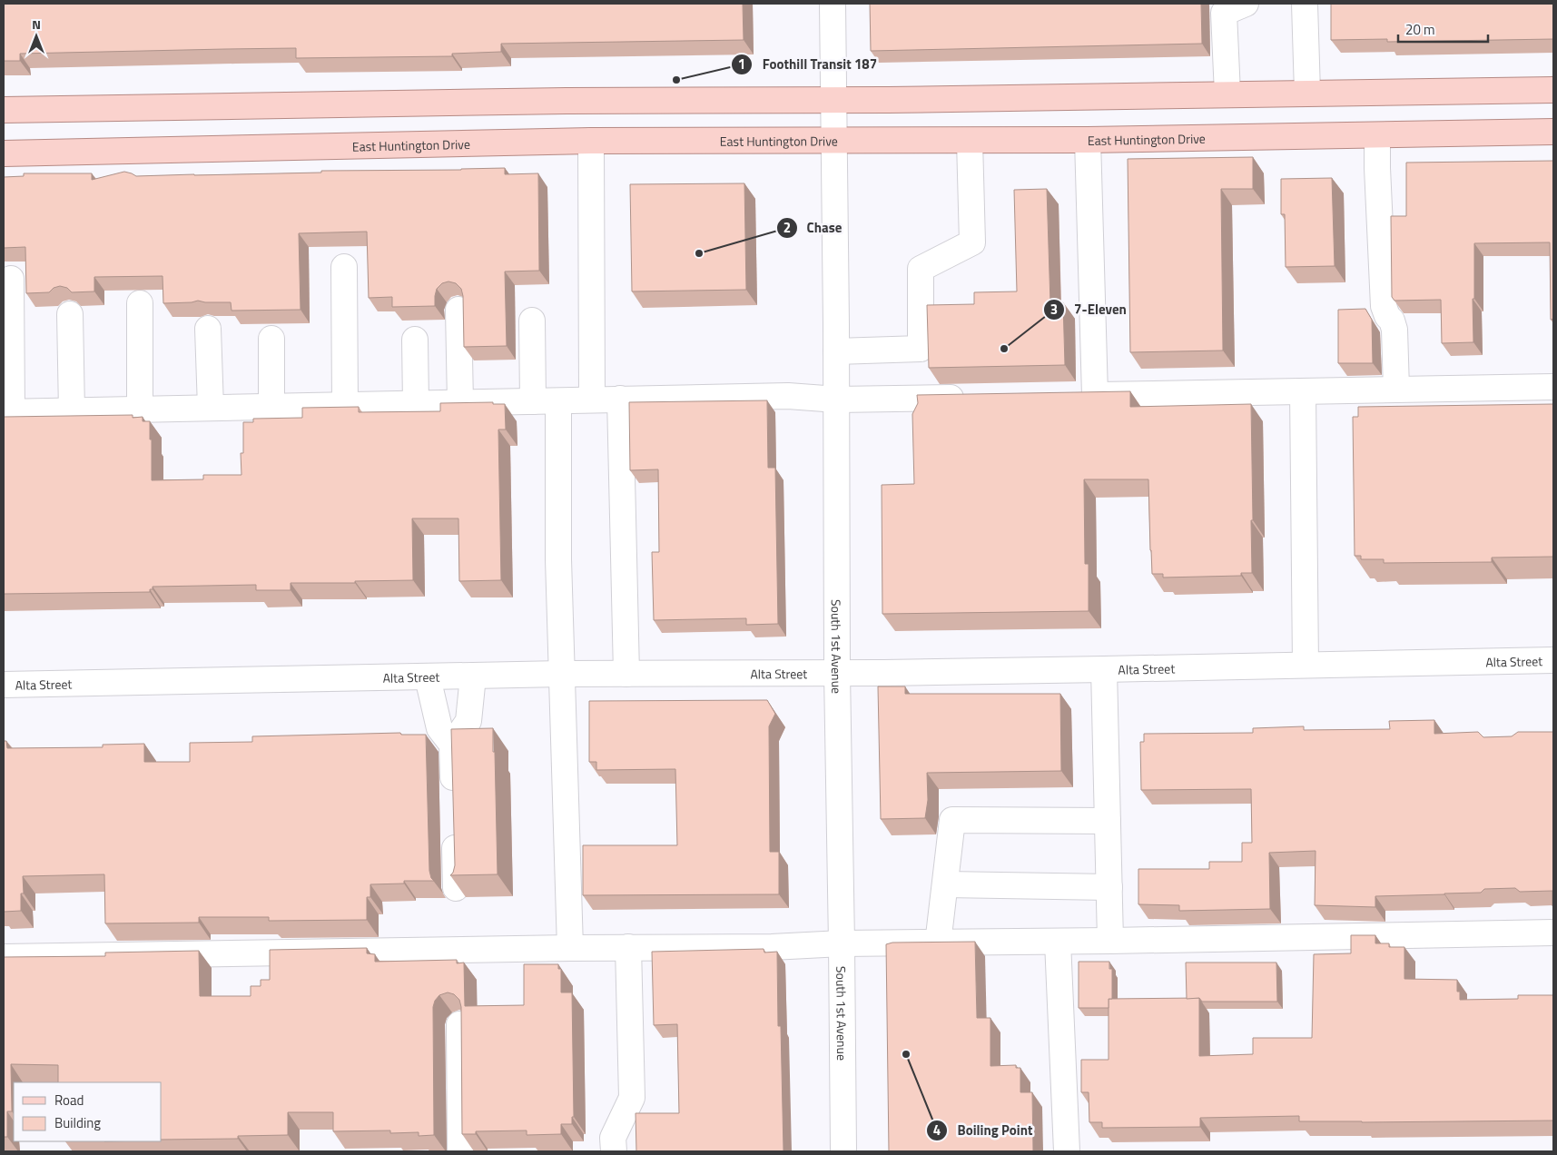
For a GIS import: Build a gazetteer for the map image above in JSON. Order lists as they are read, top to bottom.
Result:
{
  "streets": {
    "main road": ["East Huntington Drive"],
    "street": ["South 1st Avenue", "Alta Street"]
  },
  "crossings": [
    ["East Huntington Drive", "South 1st Avenue"],
    ["South 1st Avenue", "Alta Street"]
  ],
  "places": [
    "Foothill Transit 187",
    "Chase",
    "7-Eleven",
    "Boiling Point"
  ],
  "legend": ["Road", "Building"],
  "scale_bar": "20 m",
  "north": "top"
}
